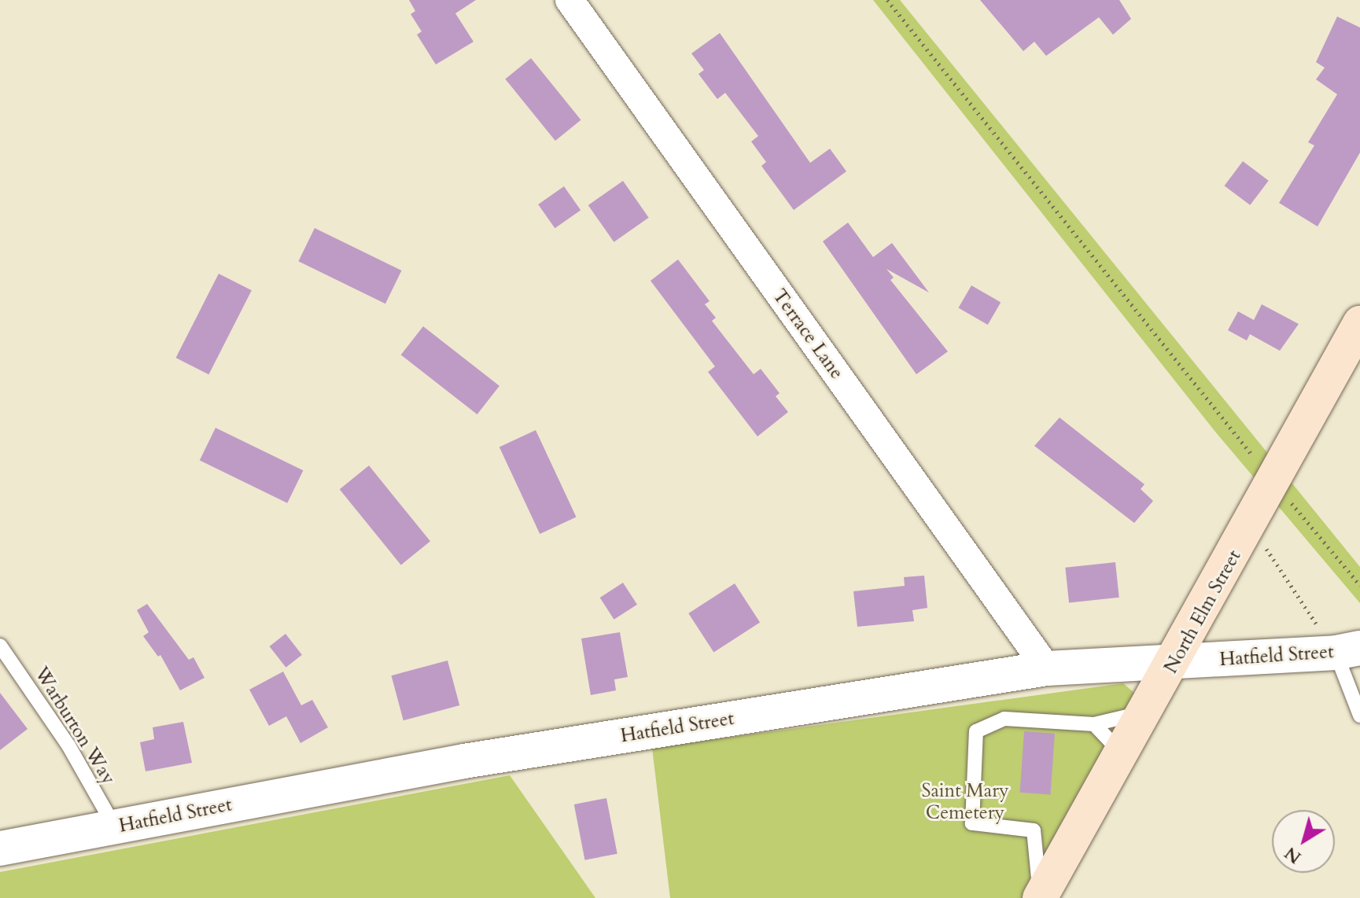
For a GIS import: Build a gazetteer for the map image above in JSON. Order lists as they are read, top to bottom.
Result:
{
  "streets": {
    "main road": ["North Elm Street"],
    "street": ["Terrace Lane", "Hatfield Street"],
    "lane": ["Warburton Way"]
  },
  "crossings": [
    ["Terrace Lane", "Hatfield Street"],
    ["North Elm Street", "Hatfield Street"],
    ["Hatfield Street", "Warburton Way"]
  ],
  "parks": ["Saint Mary Cemetery"],
  "north": "bottom left"
}
